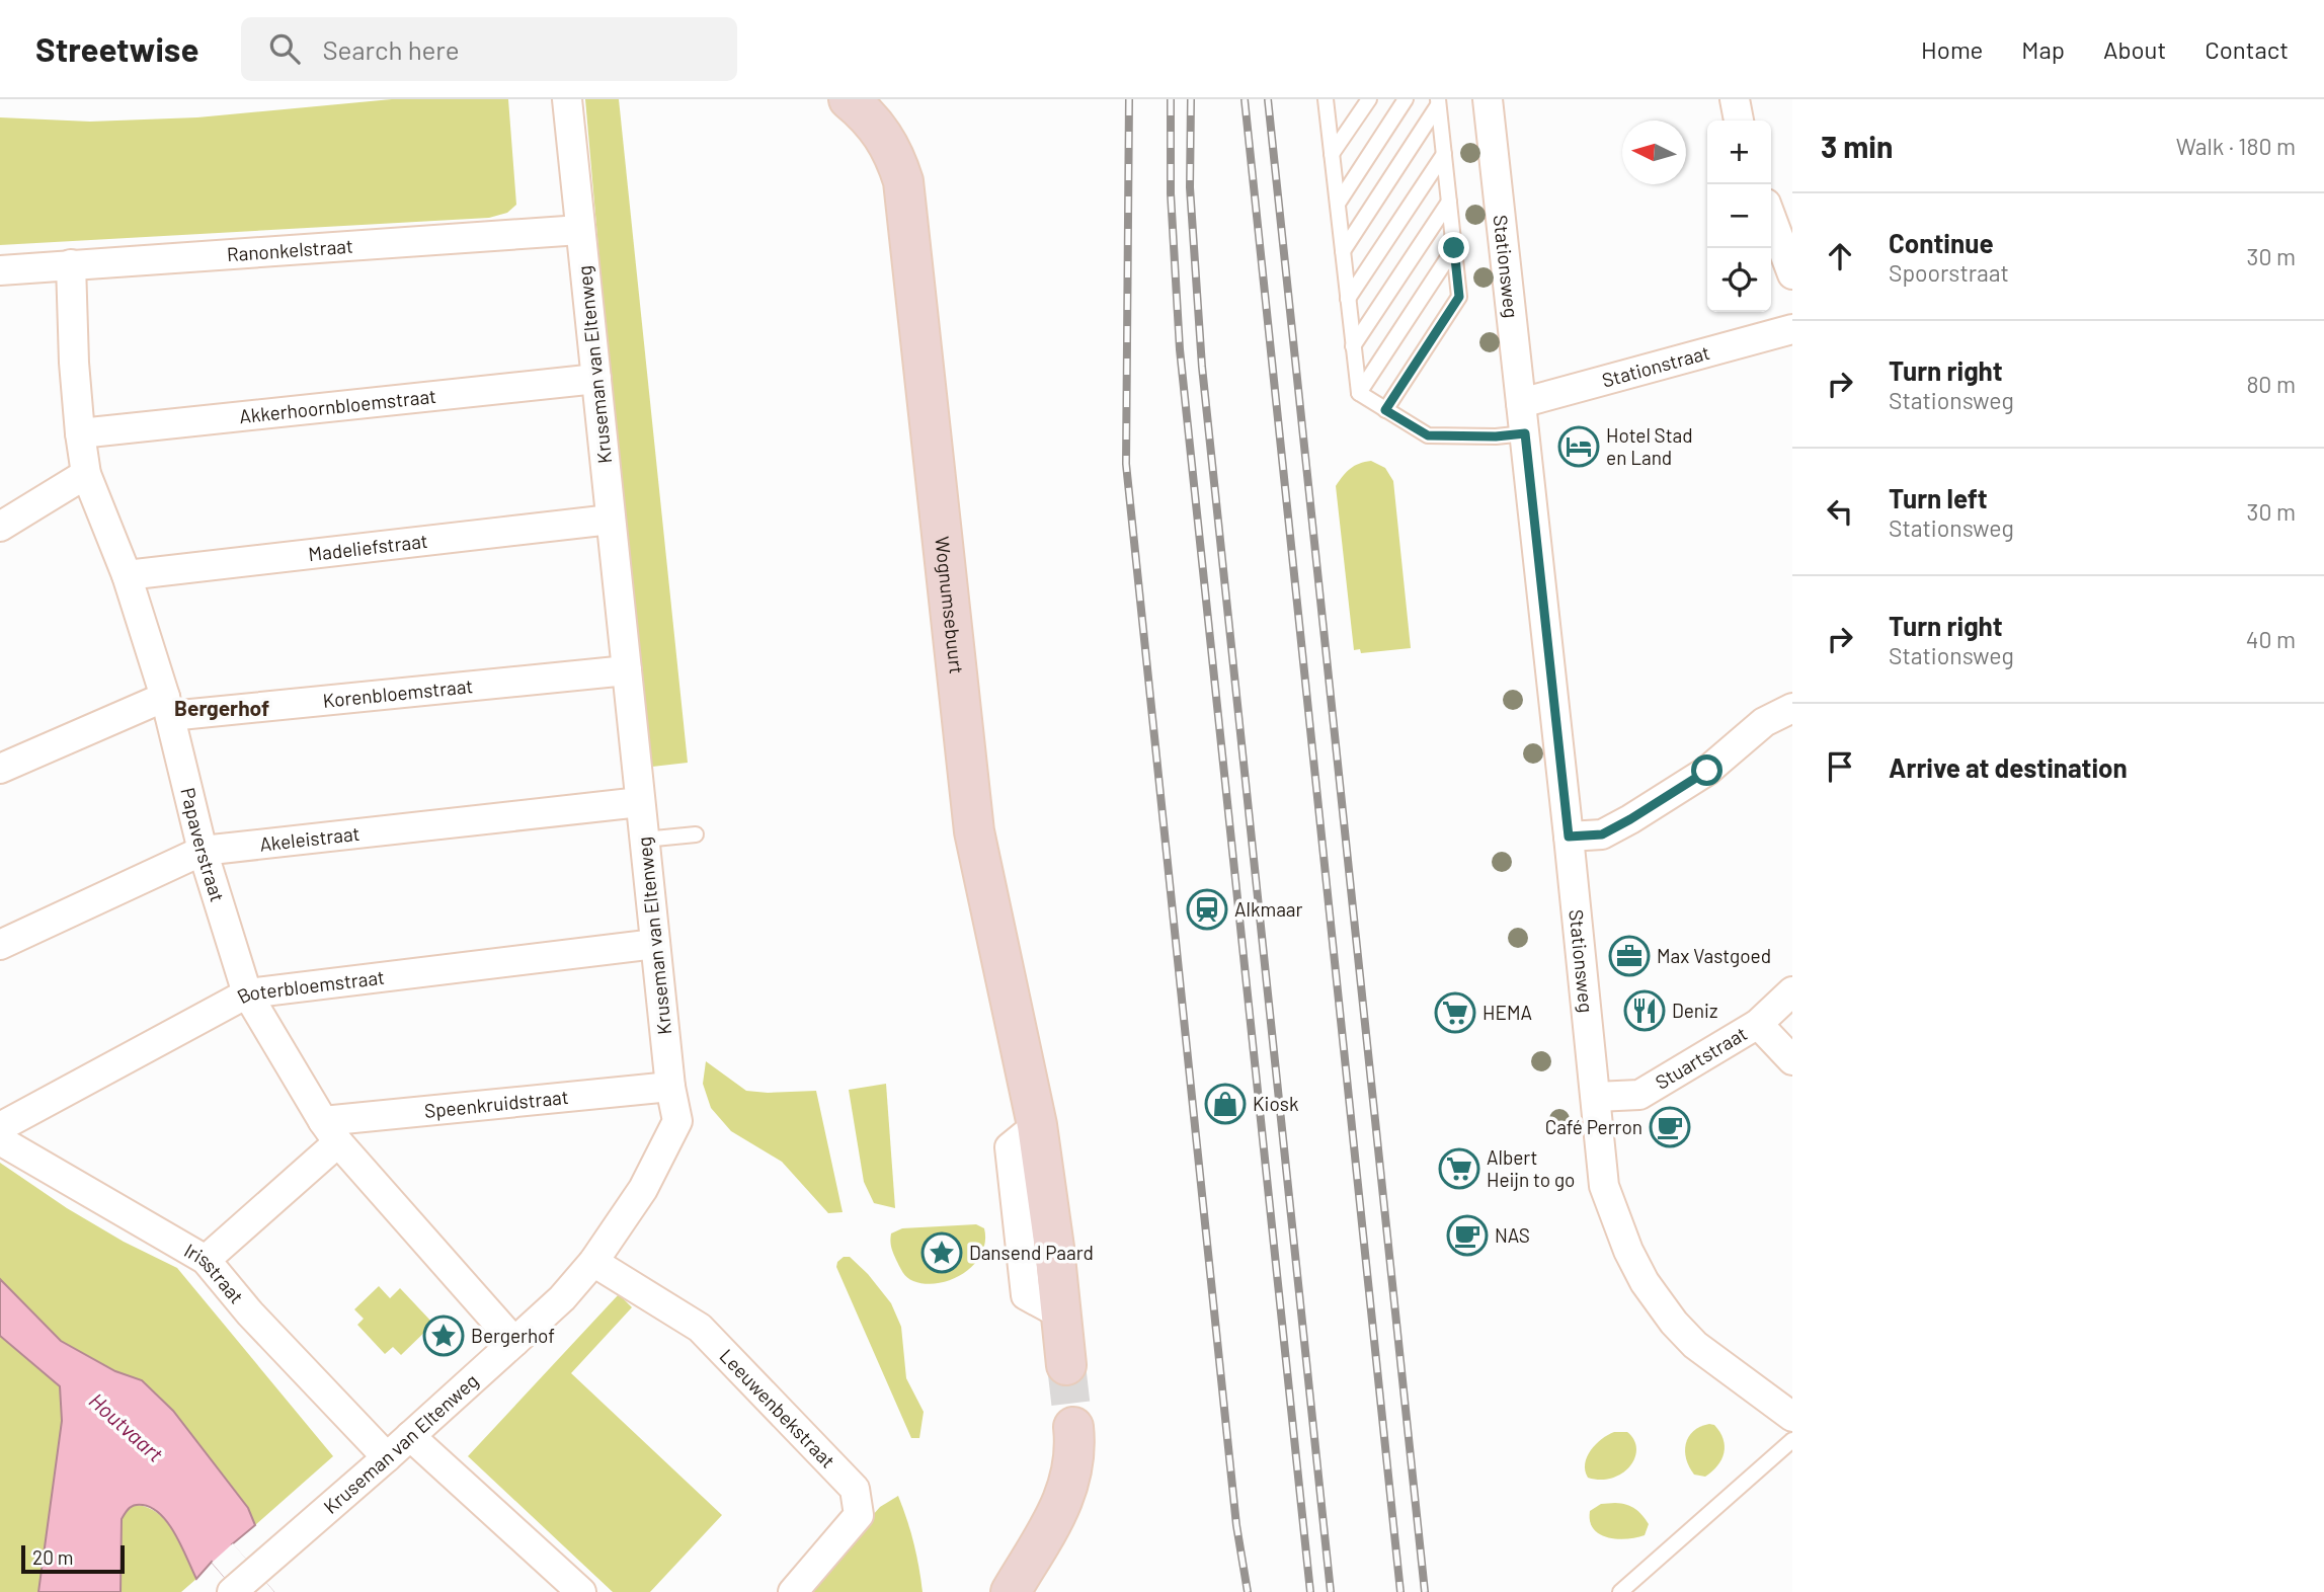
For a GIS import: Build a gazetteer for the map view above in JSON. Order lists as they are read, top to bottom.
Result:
{
  "streets": {
    "street": [
      "Ranonkelstraat",
      "Stationsweg",
      "Kruseman van Eltenweg",
      "Stationstraat",
      "Akkerhoornbloemstraat",
      "Madeliefstraat",
      "Wognumsebuurt",
      "Korenbloemstraat",
      "Akeleistraat",
      "Papaverstraat",
      "Boterbloemstraat",
      "Stuartstraat",
      "Speenkruidstraat",
      "Irisstraat",
      "Leeuwenbekstraat"
    ]
  },
  "crossings": [
    ["Ranonkelstraat", "Kruseman van Eltenweg"],
    ["Ranonkelstraat", "Papaverstraat"],
    ["Stationsweg", "Stationstraat"],
    ["Stationsweg", "Stuartstraat"],
    ["Kruseman van Eltenweg", "Akkerhoornbloemstraat"],
    ["Kruseman van Eltenweg", "Madeliefstraat"],
    ["Kruseman van Eltenweg", "Korenbloemstraat"],
    ["Kruseman van Eltenweg", "Akeleistraat"],
    ["Kruseman van Eltenweg", "Papaverstraat"],
    ["Kruseman van Eltenweg", "Boterbloemstraat"],
    ["Kruseman van Eltenweg", "Speenkruidstraat"],
    ["Kruseman van Eltenweg", "Irisstraat"],
    ["Kruseman van Eltenweg", "Leeuwenbekstraat"],
    ["Akkerhoornbloemstraat", "Papaverstraat"],
    ["Madeliefstraat", "Papaverstraat"],
    ["Korenbloemstraat", "Papaverstraat"],
    ["Akeleistraat", "Papaverstraat"],
    ["Papaverstraat", "Boterbloemstraat"],
    ["Papaverstraat", "Speenkruidstraat"]
  ],
  "districts": ["Bergerhof"],
  "water": ["Houtvaart"],
  "places": {
    "hotel": ["Hotel Stad en Land"],
    "station": ["Alkmaar"],
    "office": ["Max Vastgoed"],
    "restaurant": ["Deniz"],
    "supermarket": ["HEMA", "Albert Heijn to go"],
    "shop": ["Kiosk"],
    "cafe": ["Café Perron", "NAS"],
    "place": ["Dansend Paard", "Bergerhof"]
  },
  "scale_bar": "20 m",
  "north": "left",
  "page": {
    "header": "Streetwise",
    "search": "Search here",
    "nav": [
      "Home",
      "Map",
      "About",
      "Contact"
    ],
    "heading": ["3 min", "Walk · 180 m"],
    "map_buttons": ["+", "−"],
    "list": [
      ["Continue", "Spoorstraat", "30 m"],
      ["Turn right", "Stationsweg", "80 m"],
      ["Turn left", "Stationsweg", "30 m"],
      ["Turn right", "Stationsweg", "40 m"],
      "Arrive at destination"
    ],
    "scale": "20 m"
  }
}
